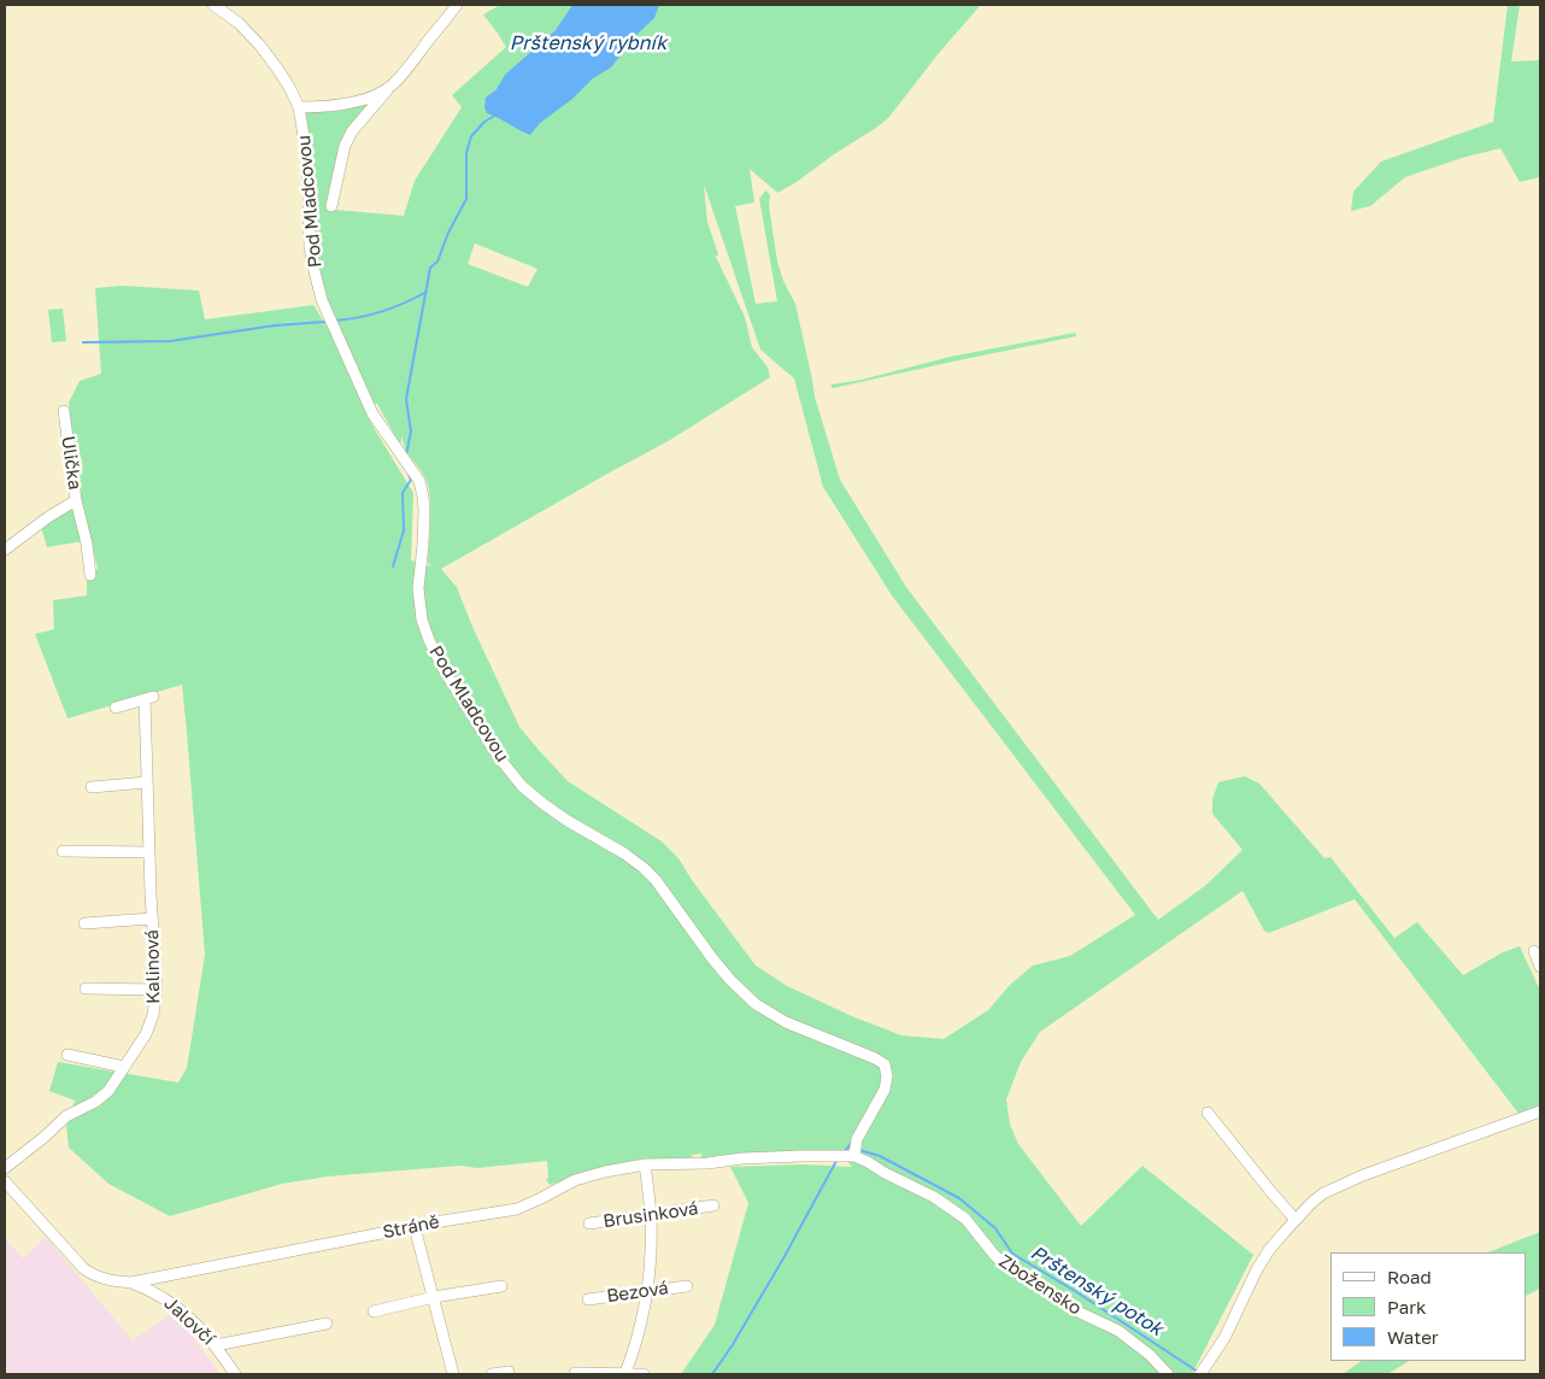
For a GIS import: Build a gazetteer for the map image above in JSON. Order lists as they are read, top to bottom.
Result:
{
  "streets": {
    "street": [
      "Pod Mladcovou",
      "Ulička",
      "Kalinová",
      "Brusinková",
      "Stráně",
      "Zbožensko",
      "Bezová",
      "Jalovčí"
    ]
  },
  "crossings": [
    ["Pod Mladcovou", "Stráně"],
    ["Pod Mladcovou", "Zbožensko"],
    ["Stráně", "Zbožensko"],
    ["Stráně", "Jalovčí"]
  ],
  "water": ["Prštenský rybník", "Prštenský potok"],
  "legend": ["Road", "Park", "Water"]
}
